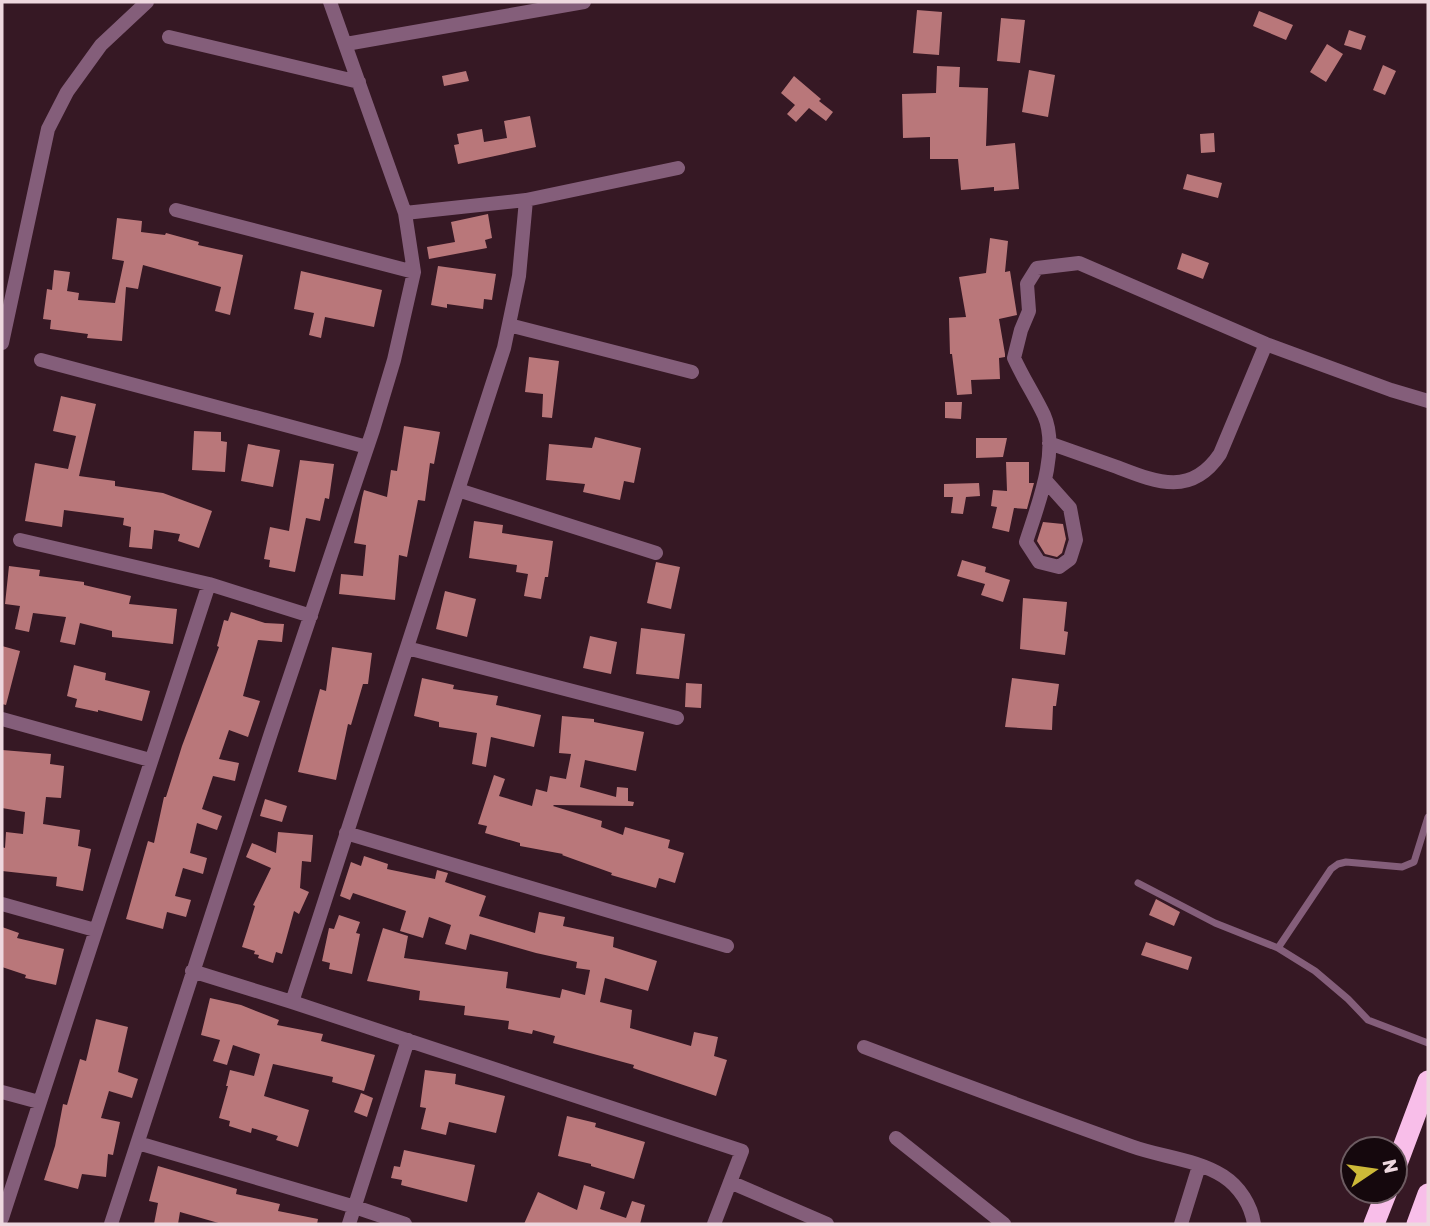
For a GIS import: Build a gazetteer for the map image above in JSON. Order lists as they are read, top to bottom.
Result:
{
  "north": "right"
}
